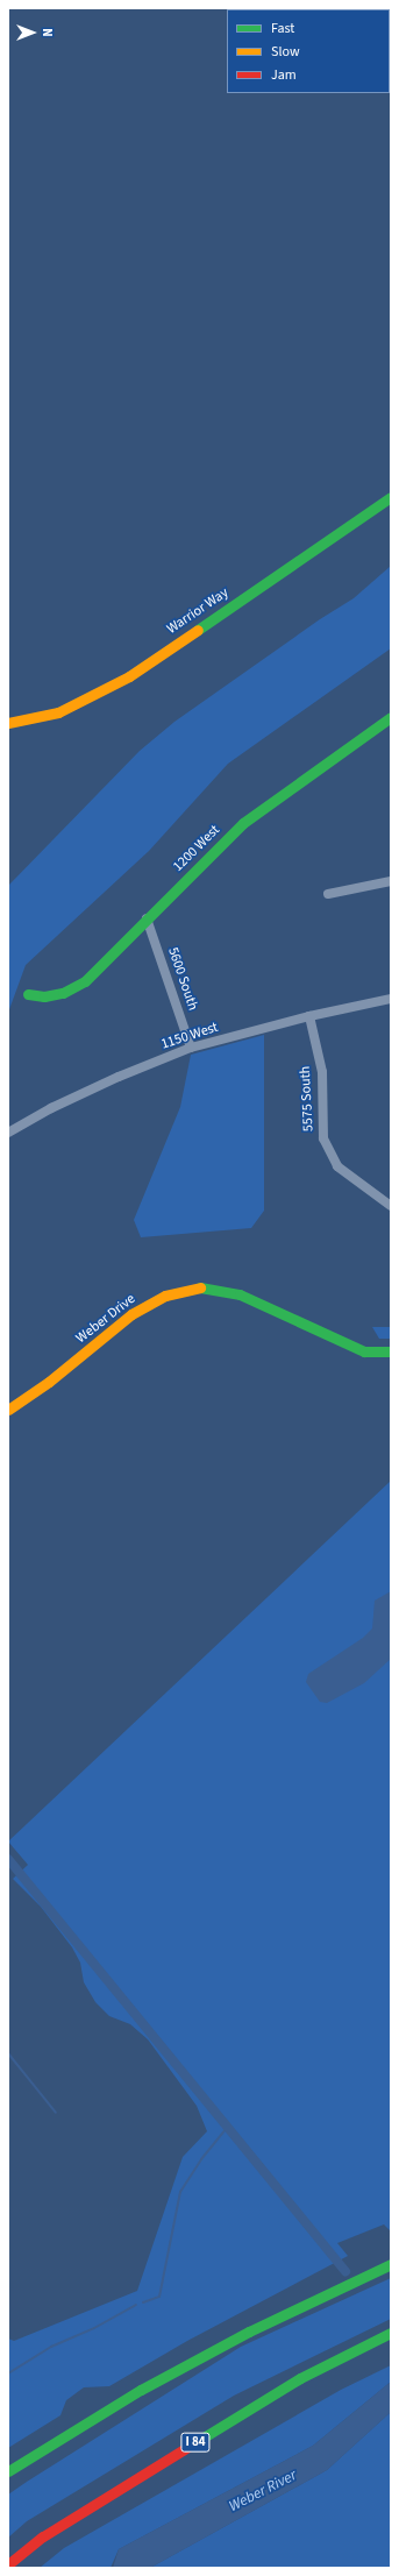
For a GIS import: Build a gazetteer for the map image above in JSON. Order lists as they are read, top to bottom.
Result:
{
  "streets": {
    "main road": [
      "Warrior Way",
      "1200 West",
      "Weber Drive",
      "I 84"
    ],
    "street": ["5600 South", "1150 West", "5575 South"]
  },
  "crossings": [
    ["1200 West", "5600 South"],
    ["5600 South", "1150 West"],
    ["1150 West", "5575 South"]
  ],
  "water": ["Weber River"],
  "legend": ["Fast", "Slow", "Jam"],
  "north": "right"
}
